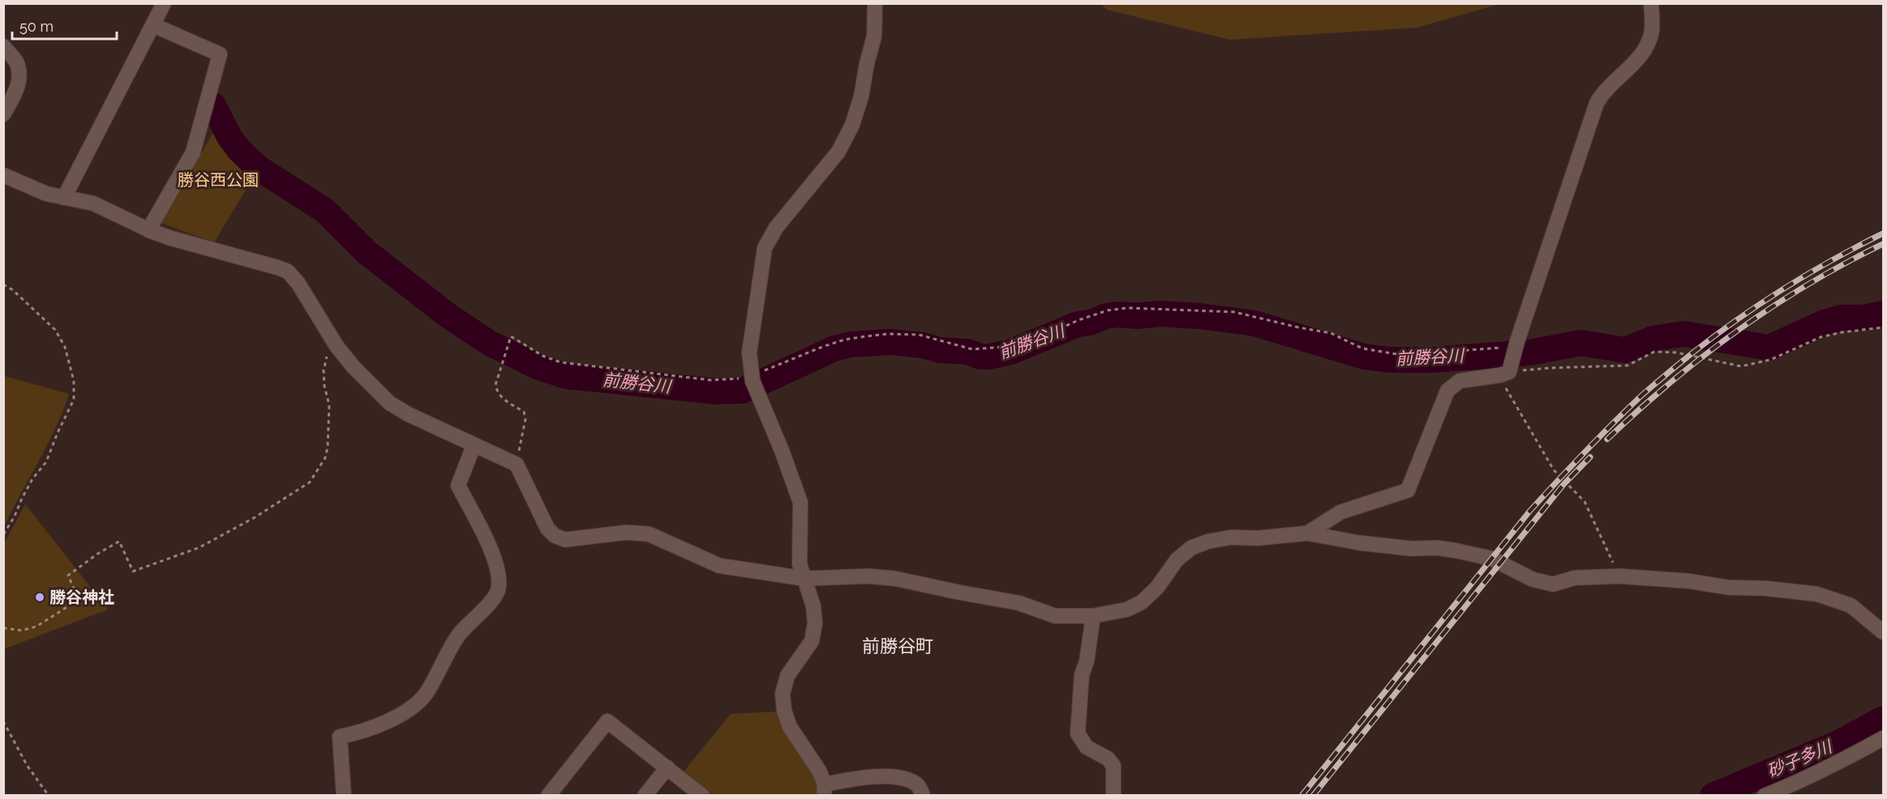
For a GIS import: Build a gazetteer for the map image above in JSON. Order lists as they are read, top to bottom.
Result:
{
  "districts": ["前勝谷町"],
  "water": ["前勝谷川", "砂子多川"],
  "parks": ["勝谷西公園"],
  "places": ["勝谷神社"],
  "scale_bar": "50 m"
}
